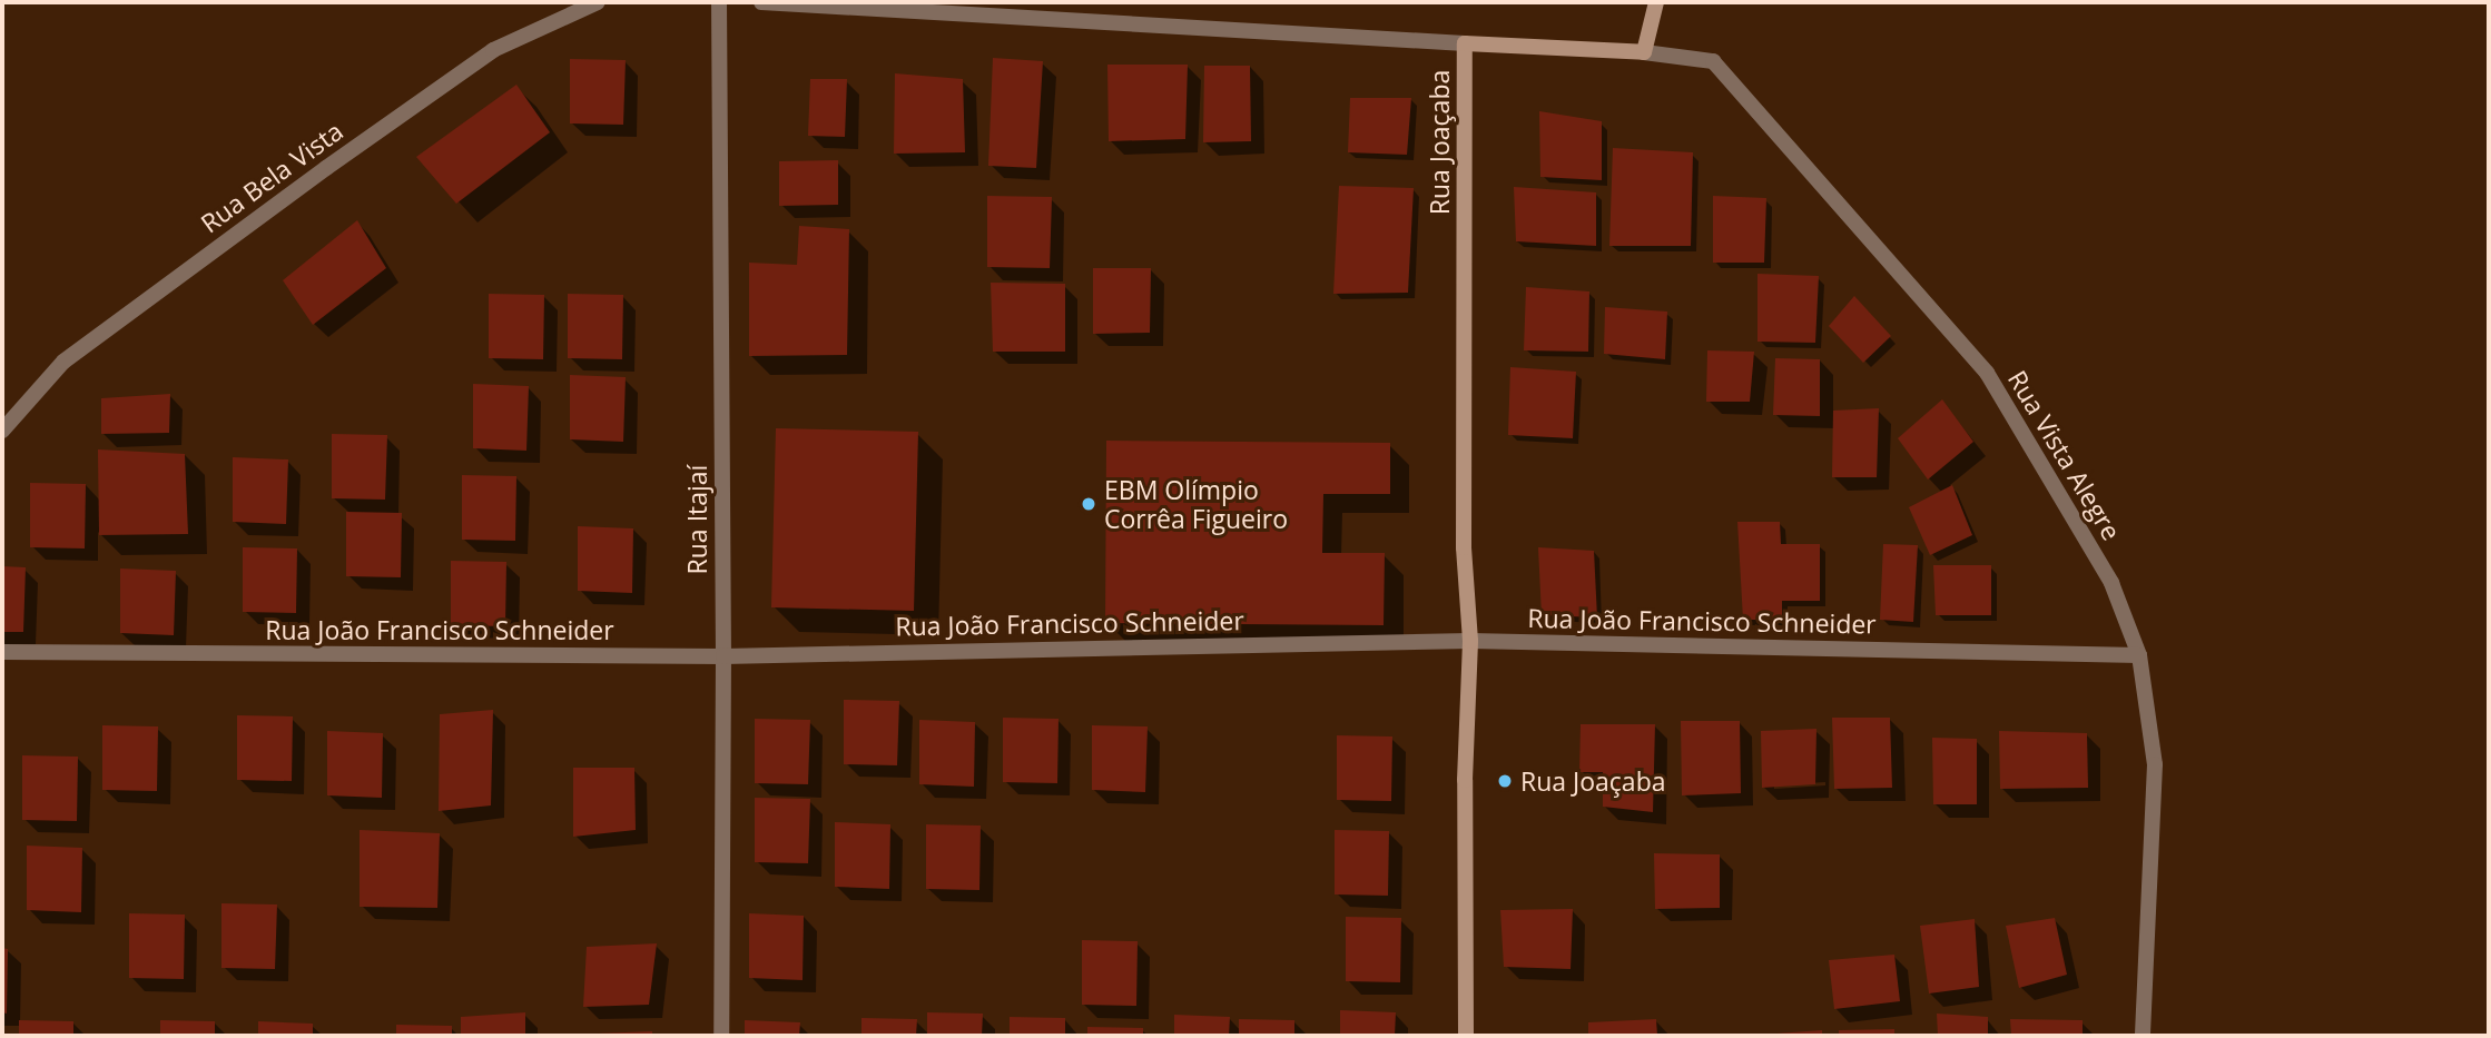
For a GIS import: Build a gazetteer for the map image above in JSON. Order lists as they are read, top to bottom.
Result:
{
  "streets": {
    "street": [
      "Rua Joaçaba",
      "Rua Bela Vista",
      "Rua Vista Alegre",
      "Rua Itajaí",
      "Rua João Francisco Schneider"
    ]
  },
  "crossings": [
    ["Rua Joaçaba", "Rua João Francisco Schneider"],
    ["Rua Vista Alegre", "Rua João Francisco Schneider"],
    ["Rua Itajaí", "Rua João Francisco Schneider"]
  ],
  "places": ["EBM Olímpio Corrêa Figueiro", "Rua Joaçaba"]
}
